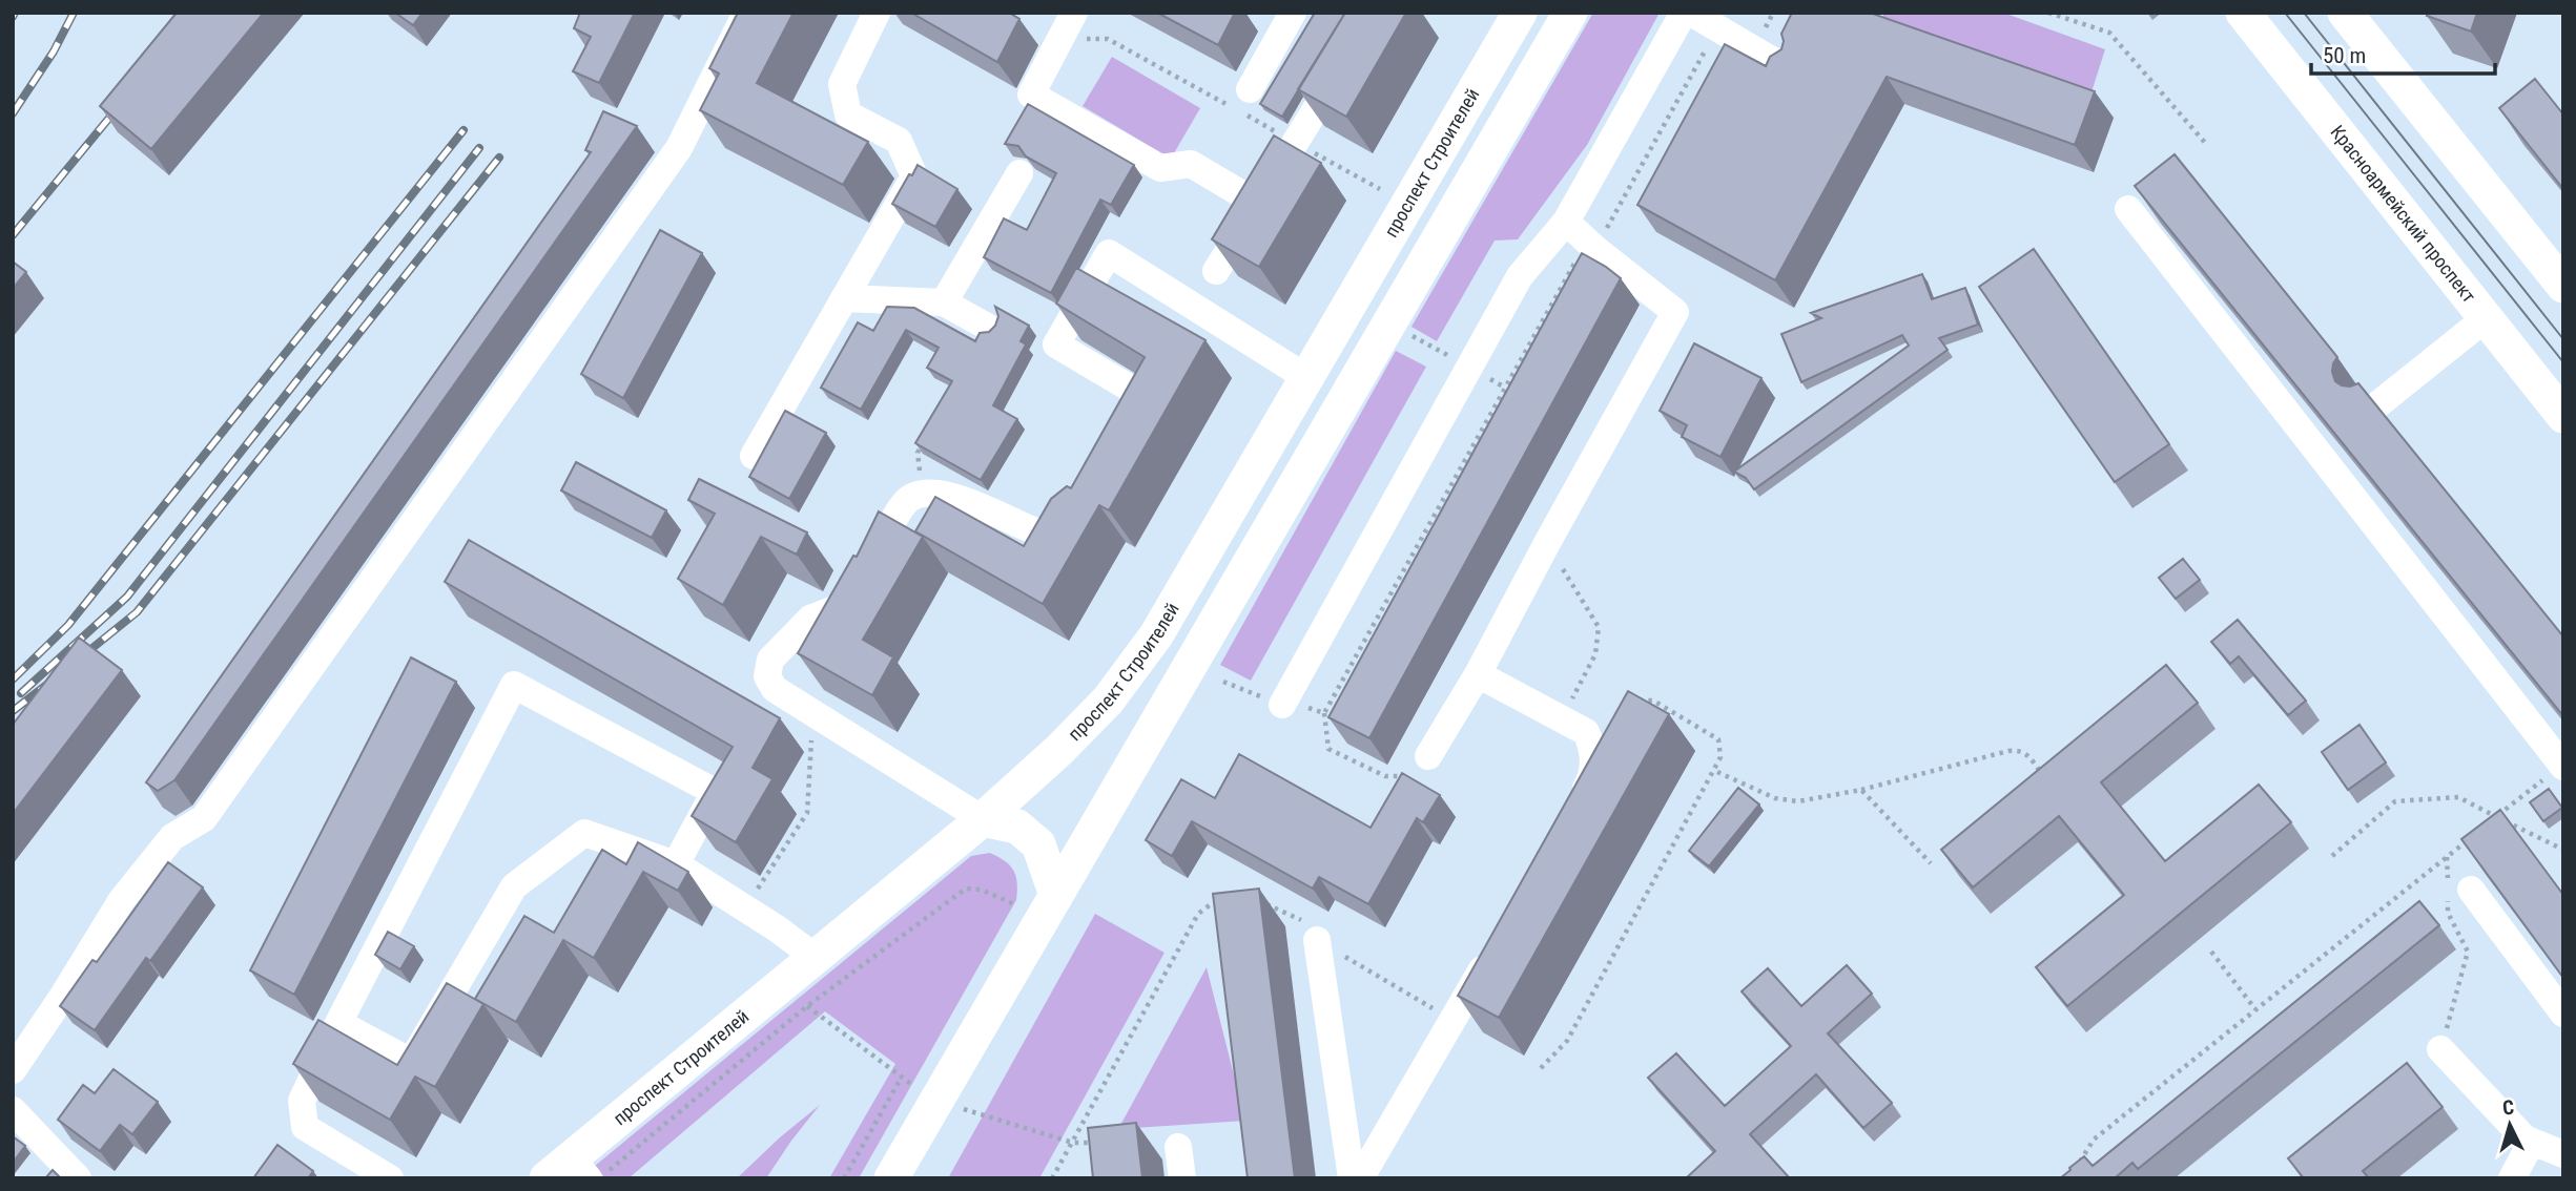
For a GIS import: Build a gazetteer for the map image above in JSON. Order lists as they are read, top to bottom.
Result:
{
  "streets": {
    "main road": ["проспект Строителей", "Красноармейский проспект"]
  },
  "scale_bar": "50 m",
  "north": "top"
}
